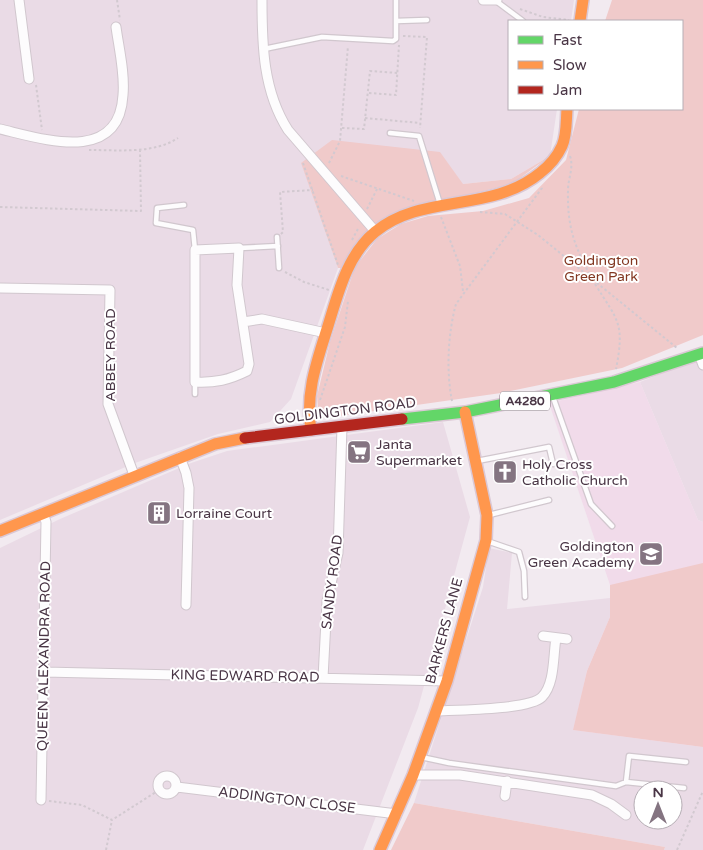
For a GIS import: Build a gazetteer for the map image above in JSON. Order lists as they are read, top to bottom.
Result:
{
  "streets": {
    "street": [
      "ABBEY ROAD",
      "A4280",
      "GOLDINGTON ROAD",
      "SANDY ROAD",
      "BARKERS LANE",
      "QUEEN ALEXANDRA ROAD",
      "KING EDWARD ROAD",
      "ADDINGTON CLOSE"
    ]
  },
  "crossings": [
    ["ABBEY ROAD", "GOLDINGTON ROAD"],
    ["GOLDINGTON ROAD", "SANDY ROAD"],
    ["GOLDINGTON ROAD", "BARKERS LANE"],
    ["GOLDINGTON ROAD", "QUEEN ALEXANDRA ROAD"],
    ["SANDY ROAD", "KING EDWARD ROAD"],
    ["BARKERS LANE", "KING EDWARD ROAD"],
    ["BARKERS LANE", "ADDINGTON CLOSE"],
    ["QUEEN ALEXANDRA ROAD", "KING EDWARD ROAD"]
  ],
  "parks": ["Goldington Green Park"],
  "places": {
    "supermarket": ["Janta Supermarket"],
    "church": ["Holy Cross Catholic Church"],
    "building": ["Lorraine Court"],
    "school or university": ["Goldington Green Academy"]
  },
  "legend": ["Fast", "Slow", "Jam"],
  "north": "top"
}
